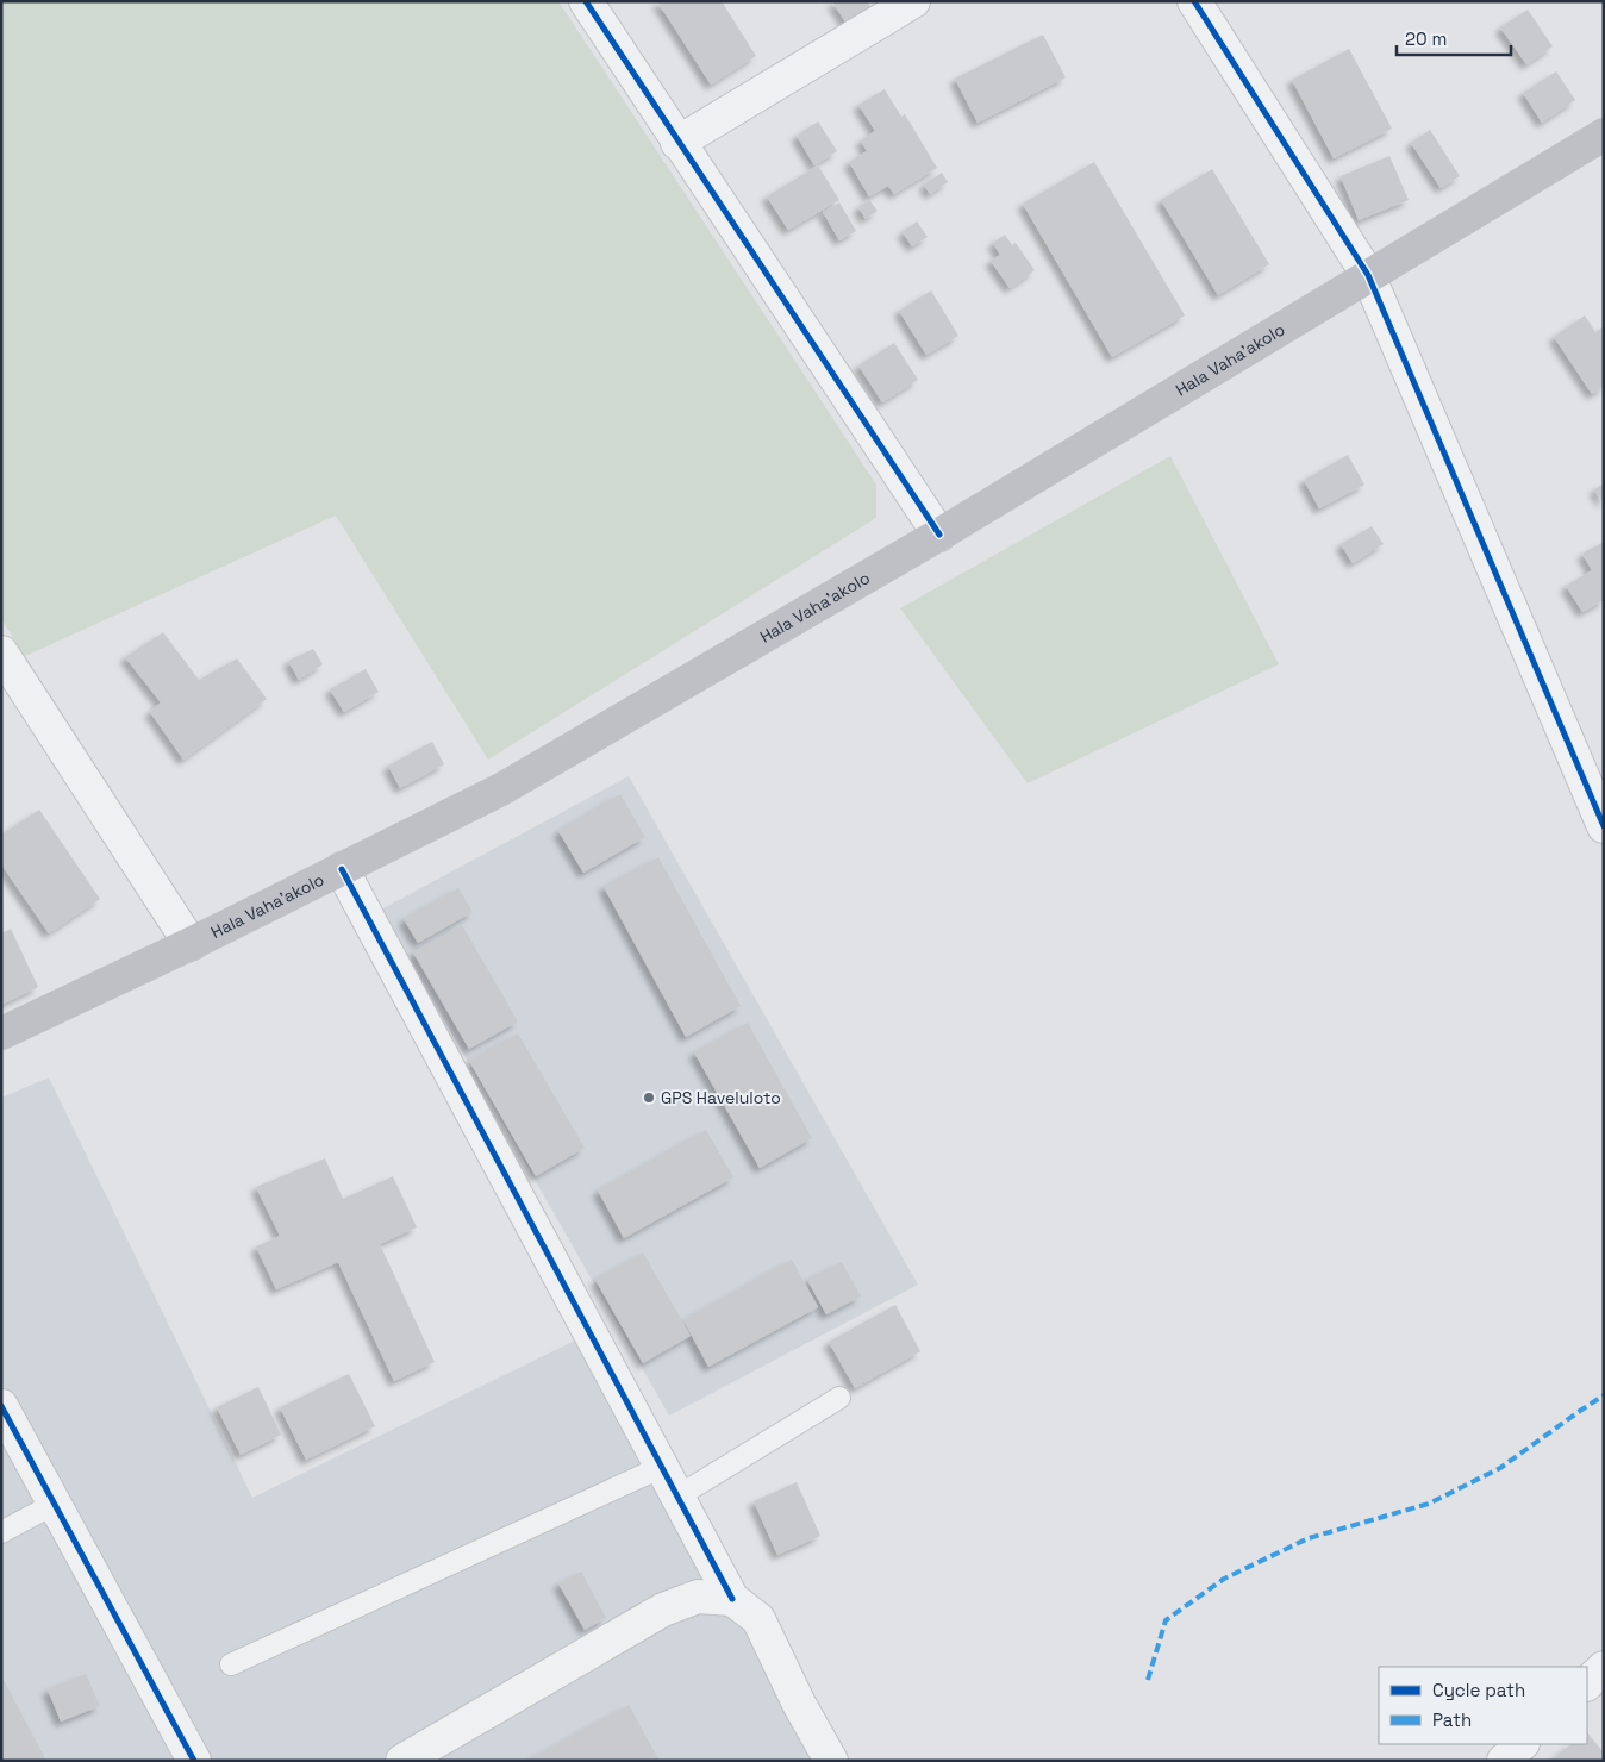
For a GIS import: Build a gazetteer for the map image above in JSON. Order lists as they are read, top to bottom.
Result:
{
  "streets": {
    "main road": ["Hala Vaha'akolo"]
  },
  "places": ["GPS Haveluloto"],
  "legend": ["Cycle path", "Path"],
  "scale_bar": "20 m"
}
